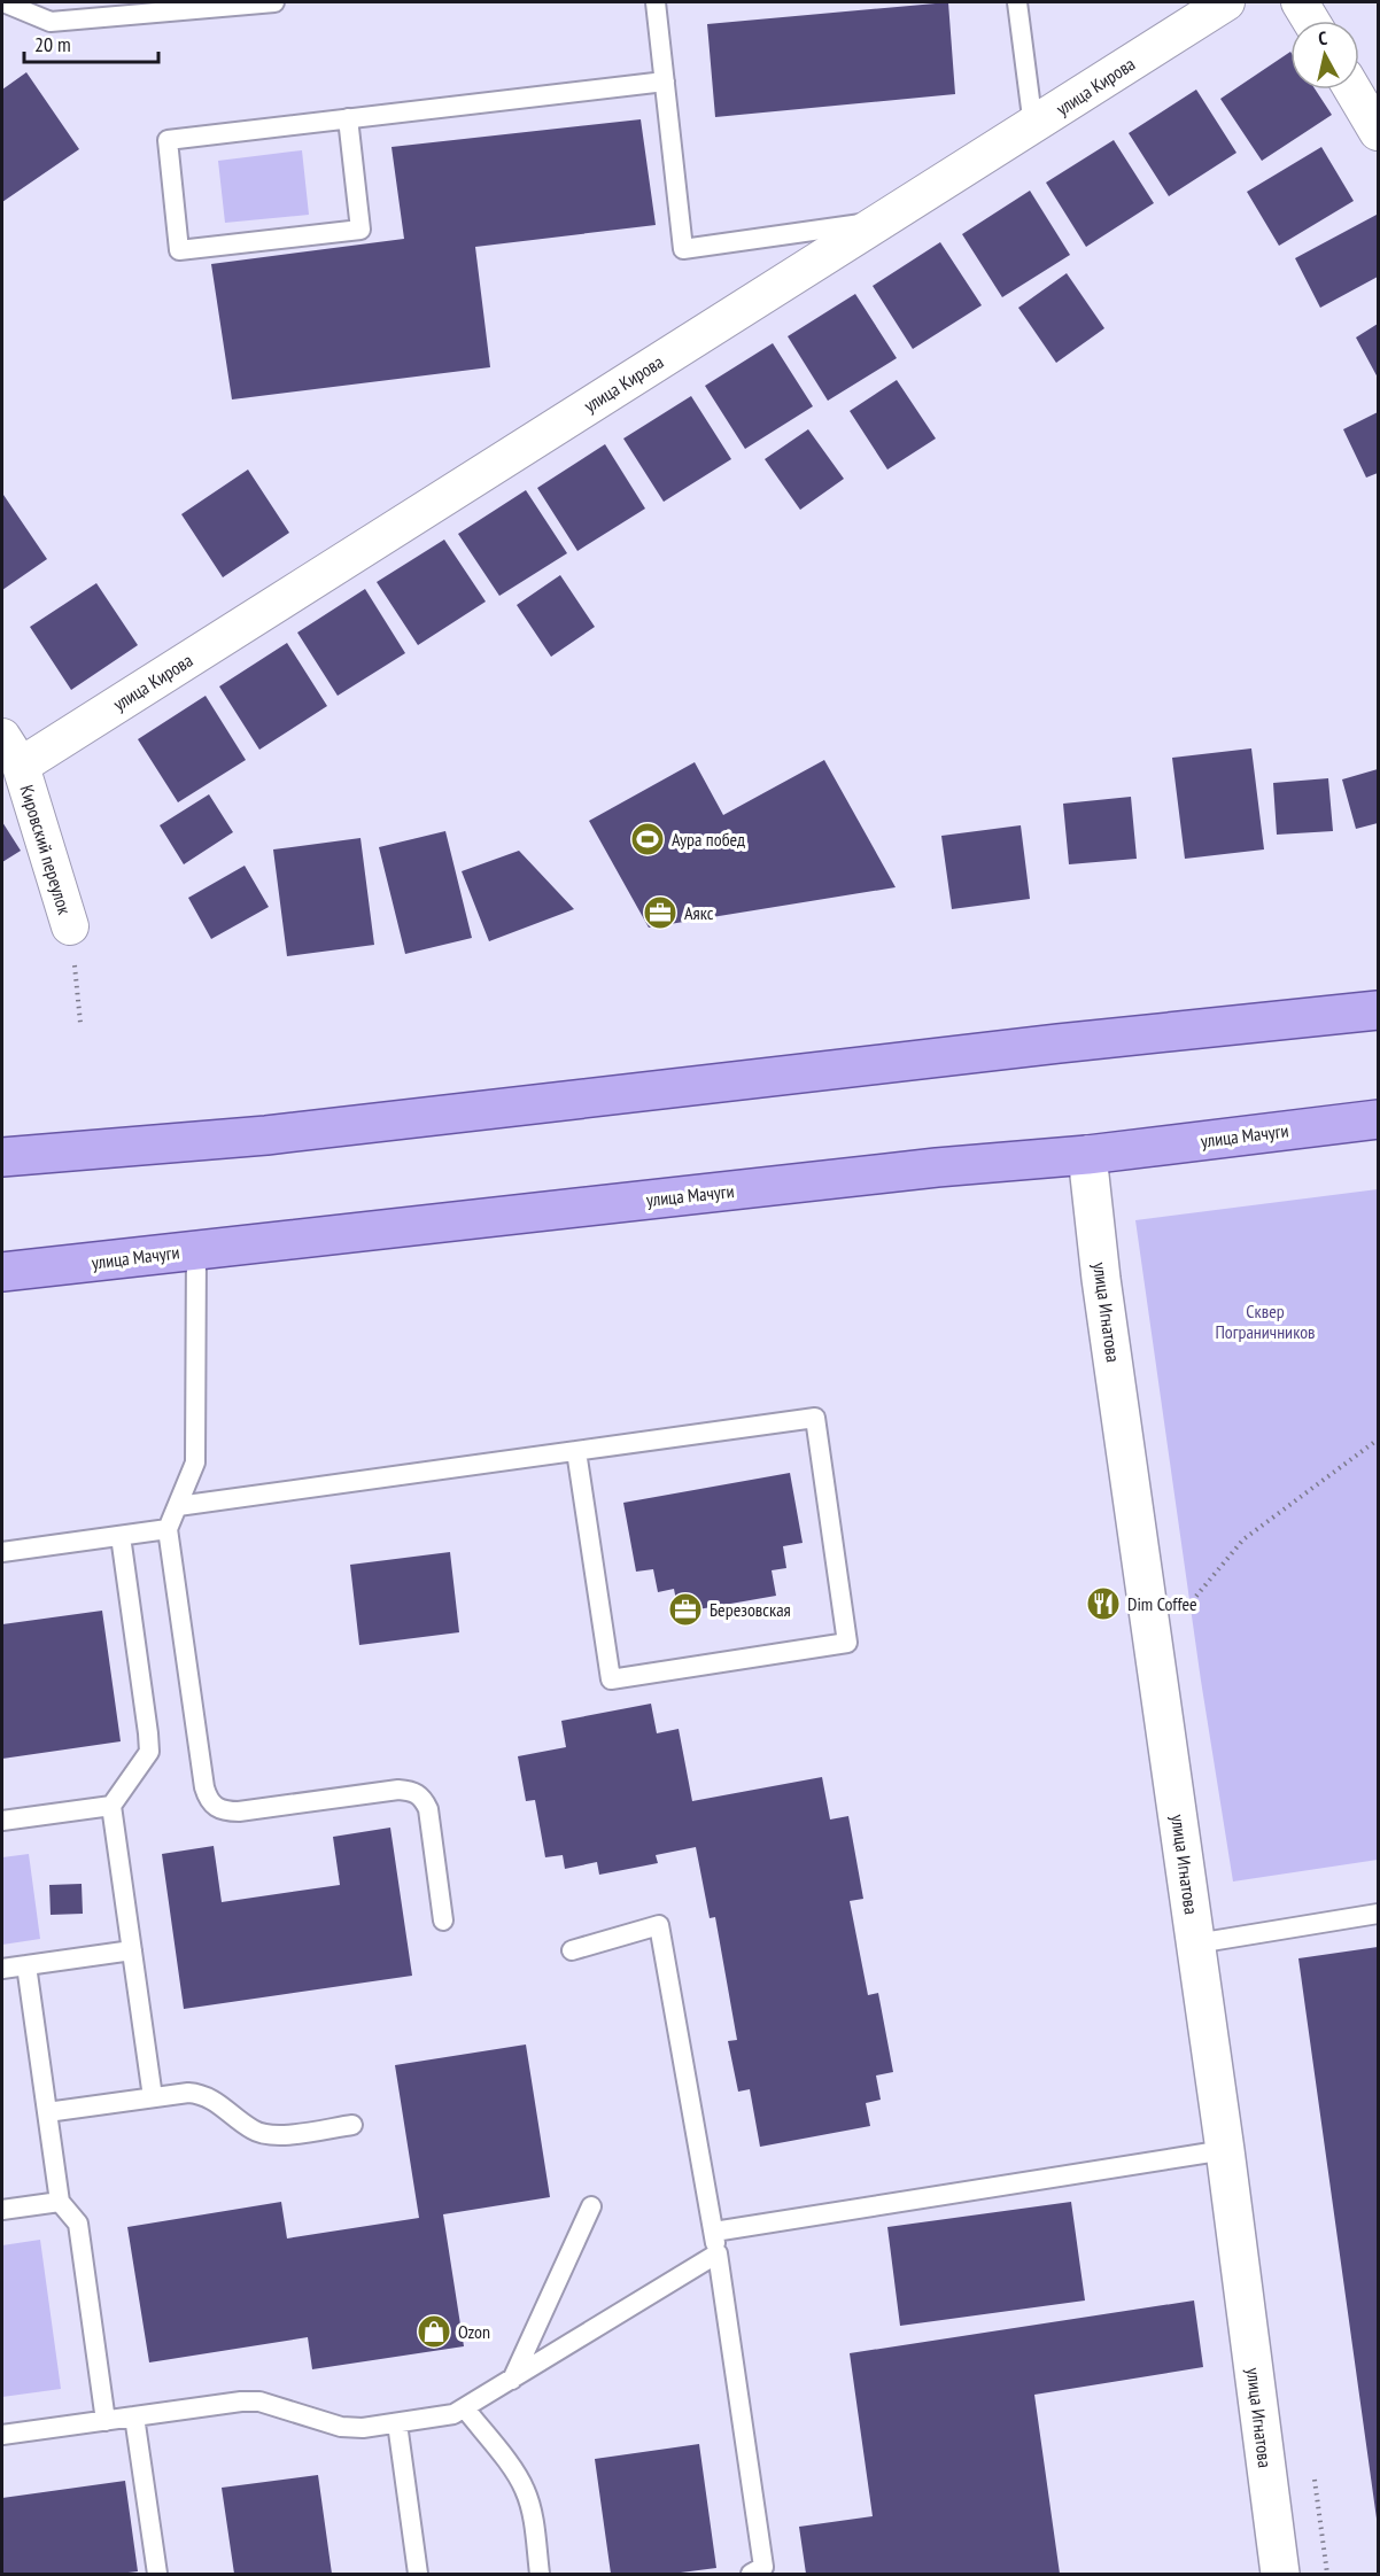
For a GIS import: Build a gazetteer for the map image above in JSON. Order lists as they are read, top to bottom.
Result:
{
  "streets": {
    "main road": ["улица Мачуги"],
    "street": ["улица Кирова", "Кировский переулок", "улица Игнатова"]
  },
  "crossings": [
    ["улица Кирова", "Кировский переулок"],
    ["улица Мачуги", "улица Игнатова"]
  ],
  "parks": ["Сквер Пограничников"],
  "places": {
    "sports": ["Аура побед"],
    "office": ["Аякс", "Березовская"],
    "restaurant": ["Dim Coffee"],
    "shop": ["Ozon"]
  },
  "scale_bar": "20 m",
  "north": "top"
}
